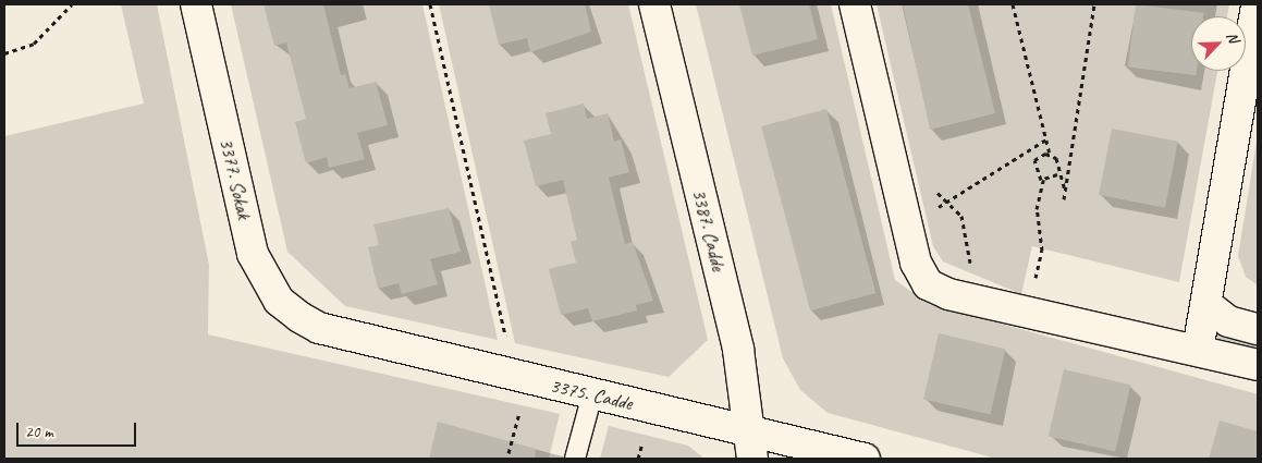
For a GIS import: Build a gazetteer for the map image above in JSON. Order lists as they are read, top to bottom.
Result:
{
  "streets": {
    "street": ["3377. Sokak", "3387. Cadde", "3375. Cadde"]
  },
  "crossings": [
    ["3377. Sokak", "3375. Cadde"],
    ["3387. Cadde", "3375. Cadde"]
  ],
  "scale_bar": "20 m",
  "north": "top right"
}
